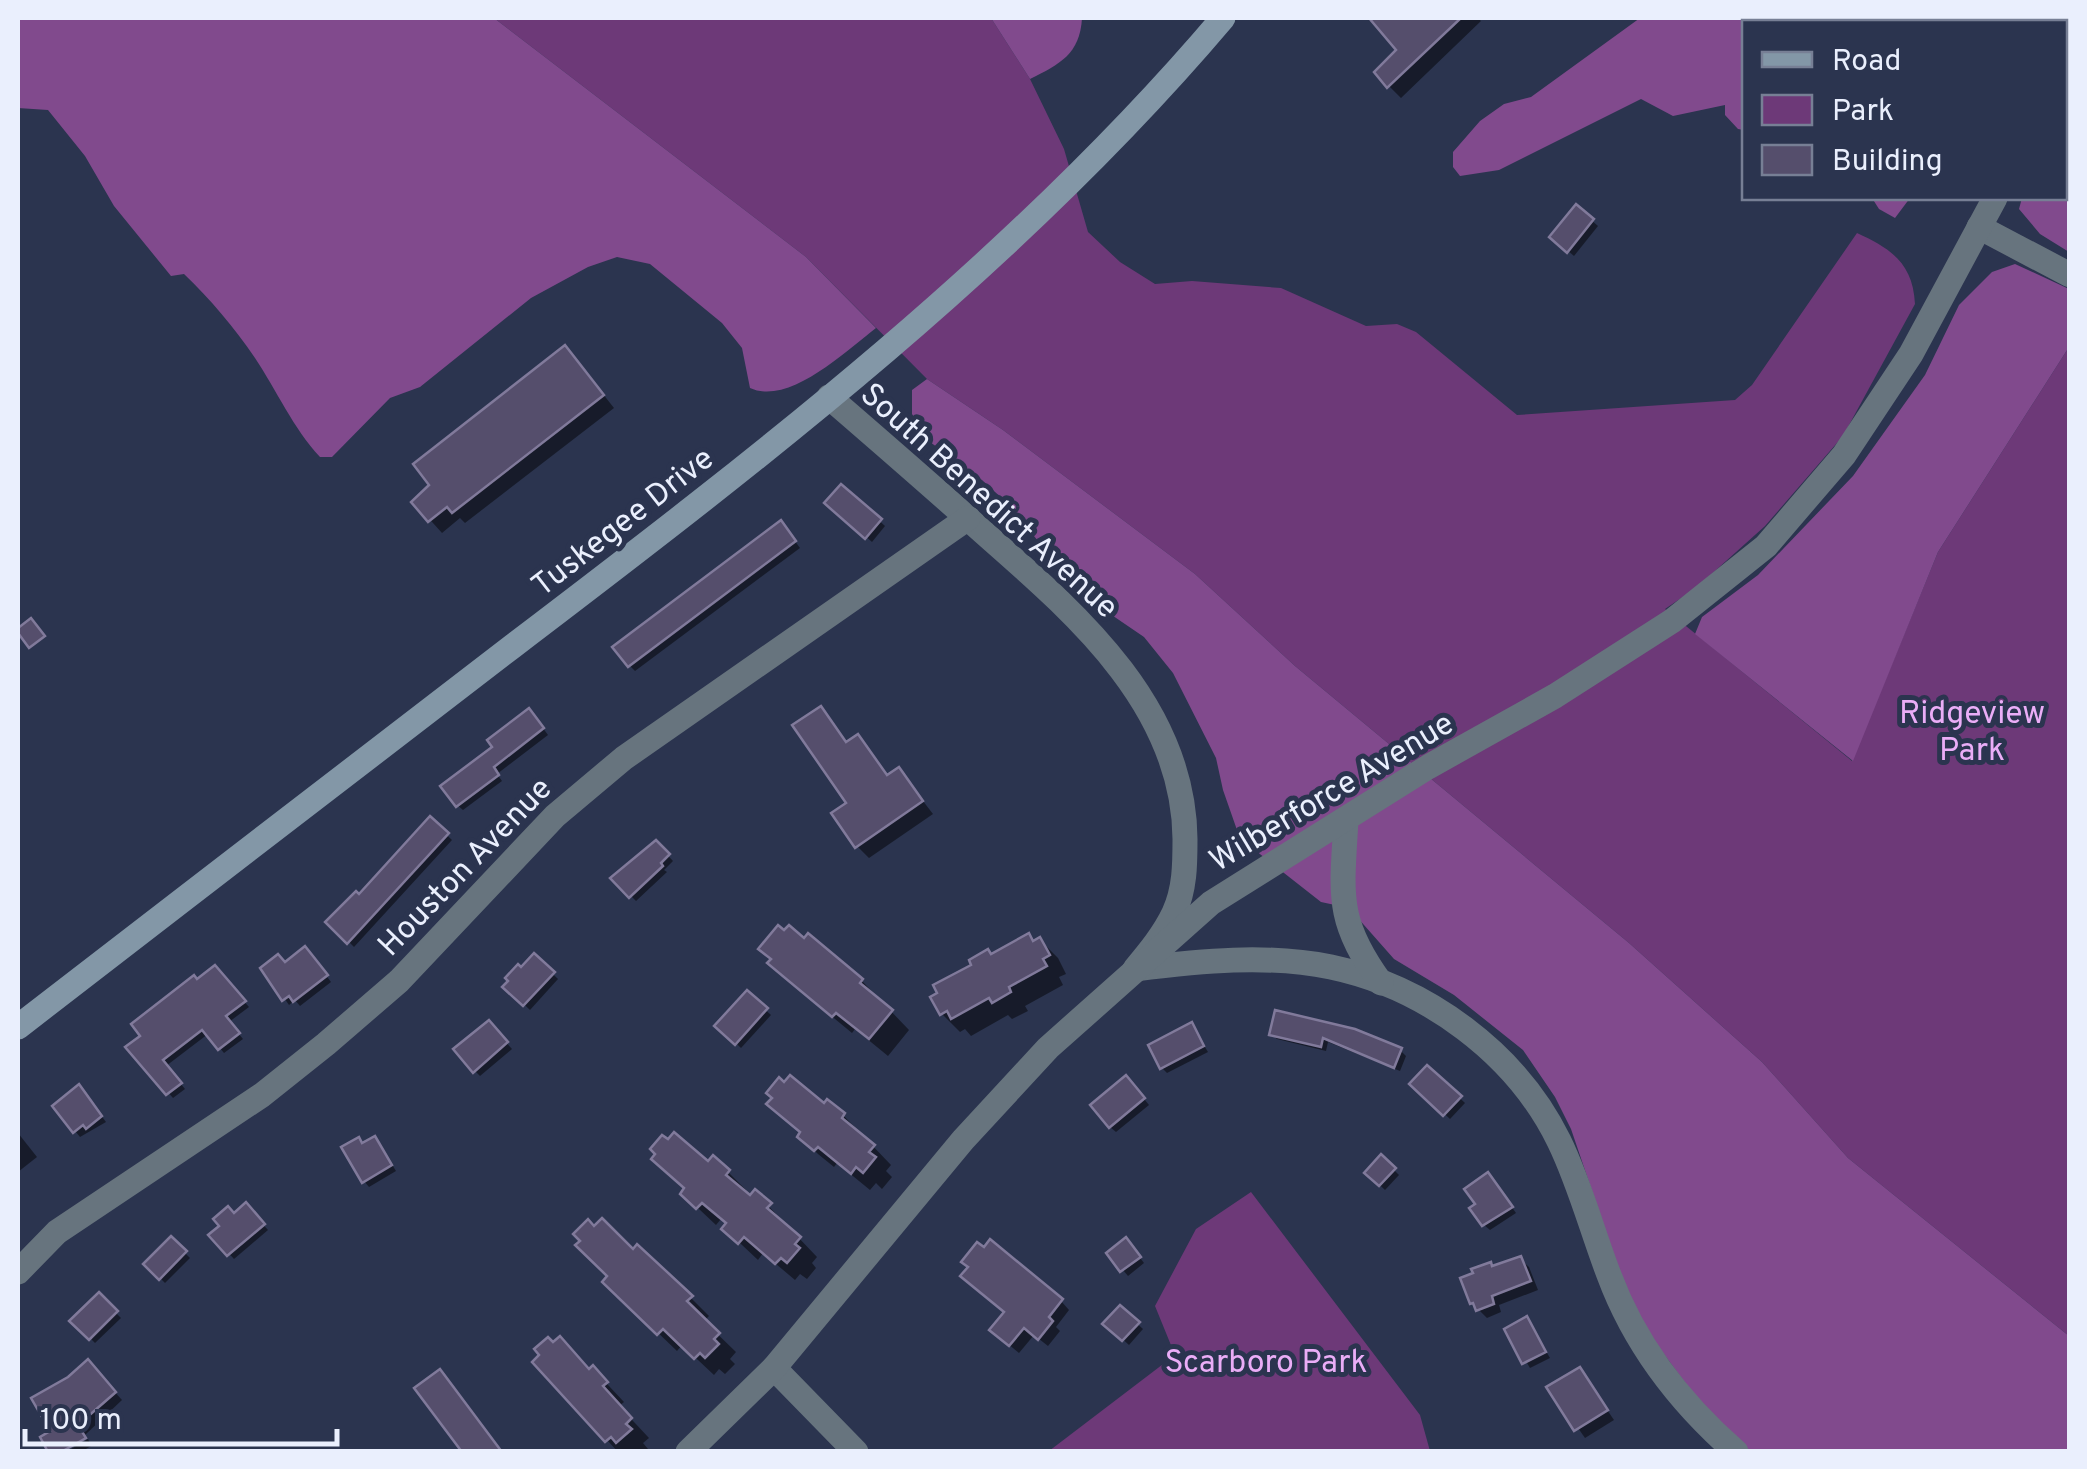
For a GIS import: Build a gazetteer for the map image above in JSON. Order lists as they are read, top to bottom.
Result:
{
  "streets": {
    "street": [
      "South Benedict Avenue",
      "Tuskegee Drive",
      "Wilberforce Avenue",
      "Houston Avenue"
    ]
  },
  "crossings": [
    ["South Benedict Avenue", "Tuskegee Drive"],
    ["South Benedict Avenue", "Wilberforce Avenue"],
    ["South Benedict Avenue", "Houston Avenue"]
  ],
  "parks": ["Ridgeview Park", "Scarboro Park"],
  "legend": ["Road", "Park", "Building"],
  "scale_bar": "100 m"
}
